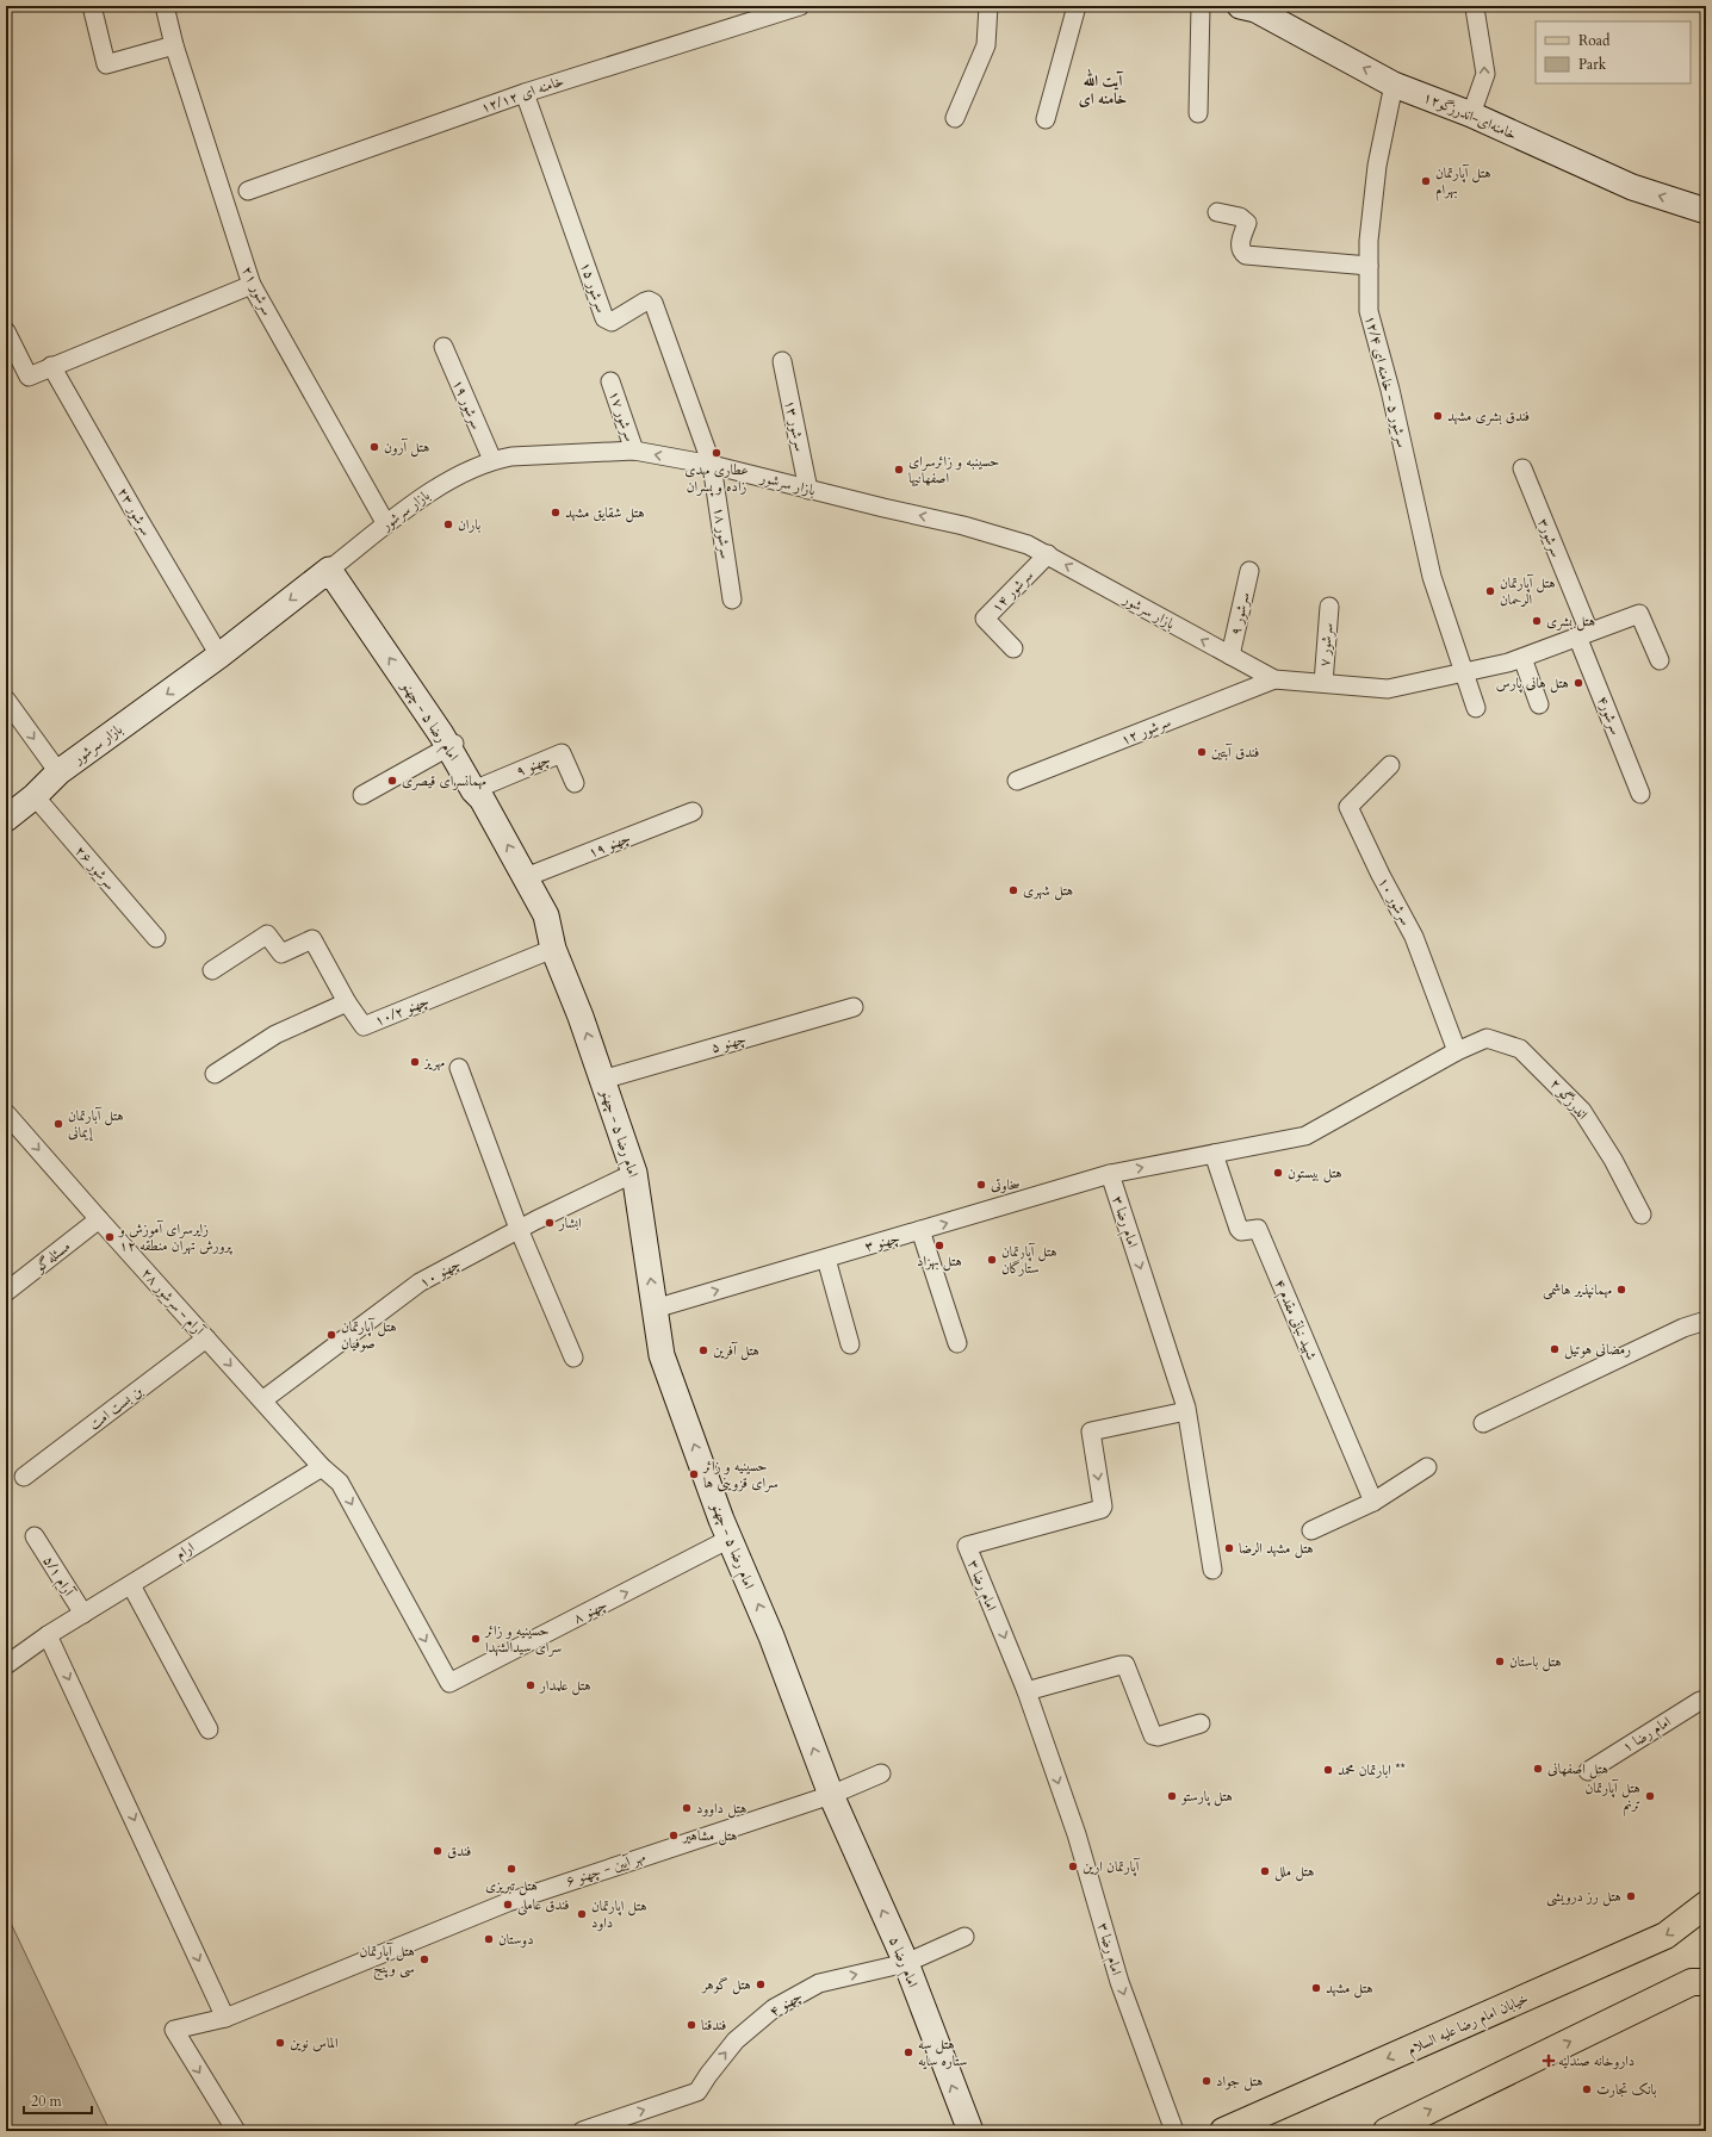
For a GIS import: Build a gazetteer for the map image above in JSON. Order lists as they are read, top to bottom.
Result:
{
  "streets": {
    "main road": ["خیابان امام رضا علیه السلام"],
    "street": [
      "خامنه ای ۱۲/۱۲",
      "خامنه‌ای-اندرزگو۱۲",
      "سرشور ۱۵",
      "سرشور ۲۱",
      "سرشور ۵ - خامنه ای ۱۲/۴",
      "سرشور ۱۹",
      "سرشور ۱۷",
      "سرشور ۱۳",
      "بازار سرشور",
      "سرشور ۲۳",
      "سرشور ۱۸",
      "سرشور۳",
      "سرشور ۱۴",
      "سرشور ۹",
      "سرشور ۷",
      "سرشور۴",
      "امام رضا ۵ - چهنو",
      "سرشور ۱۲",
      "چهنو ۹",
      "چهنو ۱۹",
      "سرشور ۲۶",
      "سرشور ۱۰",
      "چهنو ۱۰/۲",
      "چهنو ۵",
      "اندرزگو ۲",
      "امام رضا ۳",
      "چهنو ۳",
      "مسئله‌گو",
      "چهنو ۱۰",
      "آرام - سرشور ۲۸",
      "شهید نباتی مقدم ۴",
      "بن بست امت",
      "ارام",
      "آرام ۵/۱",
      "چهنو ۸",
      "امام رضا ۱",
      "مهر آیین - چهنو ۶",
      "امام رضا ۵",
      "چهنو ۴"
    ]
  },
  "crossings": [
    ["خامنه ای ۱۲/۱۲", "سرشور ۱۵"],
    ["خامنه‌ای-اندرزگو۱۲", "سرشور ۵ - خامنه ای ۱۲/۴"],
    ["سرشور ۱۵", "بازار سرشور"],
    ["سرشور ۱۵", "سرشور ۱۸"],
    ["سرشور ۲۱", "بازار سرشور"],
    ["سرشور ۵ - خامنه ای ۱۲/۴", "بازار سرشور"],
    ["سرشور ۱۹", "بازار سرشور"],
    ["سرشور ۱۷", "بازار سرشور"],
    ["سرشور ۱۳", "بازار سرشور"],
    ["بازار سرشور", "سرشور ۲۳"],
    ["بازار سرشور", "سرشور ۱۸"],
    ["بازار سرشور", "سرشور۳"],
    ["بازار سرشور", "سرشور ۱۴"],
    ["بازار سرشور", "سرشور ۹"],
    ["بازار سرشور", "سرشور ۷"],
    ["بازار سرشور", "سرشور۴"],
    ["بازار سرشور", "امام رضا ۵ - چهنو"],
    ["بازار سرشور", "سرشور ۱۲"],
    ["بازار سرشور", "سرشور ۲۶"],
    ["سرشور۳", "سرشور۴"],
    ["امام رضا ۵ - چهنو", "چهنو ۹"],
    ["امام رضا ۵ - چهنو", "چهنو ۱۹"],
    ["امام رضا ۵ - چهنو", "چهنو ۱۰/۲"],
    ["امام رضا ۵ - چهنو", "چهنو ۵"],
    ["امام رضا ۵ - چهنو", "چهنو ۳"],
    ["امام رضا ۵ - چهنو", "چهنو ۱۰"],
    ["امام رضا ۵ - چهنو", "چهنو ۸"],
    ["امام رضا ۵ - چهنو", "مهر آیین - چهنو ۶"],
    ["امام رضا ۵ - چهنو", "امام رضا ۵"],
    ["سرشور ۱۰", "اندرزگو ۲"],
    ["اندرزگو ۲", "چهنو ۳"],
    ["اندرزگو ۲", "شهید نباتی مقدم ۴"],
    ["امام رضا ۳", "چهنو ۳"],
    ["چهنو ۳", "شهید نباتی مقدم ۴"],
    ["مسئله‌گو", "آرام - سرشور ۲۸"],
    ["چهنو ۱۰", "آرام - سرشور ۲۸"],
    ["آرام - سرشور ۲۸", "بن بست امت"],
    ["آرام - سرشور ۲۸", "ارام"],
    ["آرام - سرشور ۲۸", "چهنو ۸"],
    ["ارام", "آرام ۵/۱"],
    ["مهر آیین - چهنو ۶", "امام رضا ۵"],
    ["امام رضا ۵", "چهنو ۴"]
  ],
  "one_way": [
    "خامنه‌ای-اندرزگو۱۲",
    "بازار سرشور",
    "امام رضا ۵ - چهنو",
    "امام رضا ۳",
    "چهنو ۳",
    "آرام - سرشور ۲۸",
    "چهنو ۸",
    "امام رضا ۵",
    "چهنو ۴"
  ],
  "districts": ["آیت الله خامنه ای"],
  "places": {
    "other": [
      "هتل آپارتمان بهرام",
      "فندق بشرى مشهد",
      "هتل آرون",
      "عطاری مهدی زاده و پسران",
      "حسینبه و زائرسرای اصفهانیها",
      "هتل شقایق مشهد",
      "باران",
      "هتل آپارتمان الرحمان",
      "هتل بشری",
      "هتل هانی پارس",
      "فندق آبتين",
      "مهمانسرای قیصری",
      "هتل شهری",
      "مهریز",
      "هتل آبارتمان إیمانی",
      "هتل بیستون",
      "سخاوتی",
      "ابشار",
      "زایرسرای آموزش و پرورش تهران منطقه ۱۲",
      "هتل بهزاد",
      "هتل آپارتمان ستارگان",
      "مهمانپذیر هاشمی",
      "هتل آپارتمان صوفیان",
      "رمضانی هوتیل",
      "هتل آفرین",
      "حسینیه و زائر سرای قزوینی ها",
      "هتل مشهد الرضا",
      "حسینیه و زائر سرای سیدالشهدا",
      "هتل باستان",
      "هتل علمدار",
      "هتل اصفهانی",
      "ابارتمان محمد **",
      "هتل پارستو",
      "هتل آپارتمان ترنم",
      "هتل داوود",
      "هتل مشاهیر",
      "فندق",
      "آپارتمان ارين",
      "هتل تبریزی",
      "هتل ملل",
      "هتل رز درویشی",
      "فندق عاملى",
      "هتل اپارتمان داود",
      "دوستان",
      "هتل آپارتمان سی وپنج",
      "هتل گوهر",
      "هتل مشهد",
      "فندقنا",
      "الماس نوين",
      "هتل سه ستاره سایه",
      "هتل جواد",
      "بانک تجارت"
    ],
    "health": ["داروخانه صندلیه"]
  },
  "legend": ["Road", "Park"],
  "scale_bar": "20 m"
}
